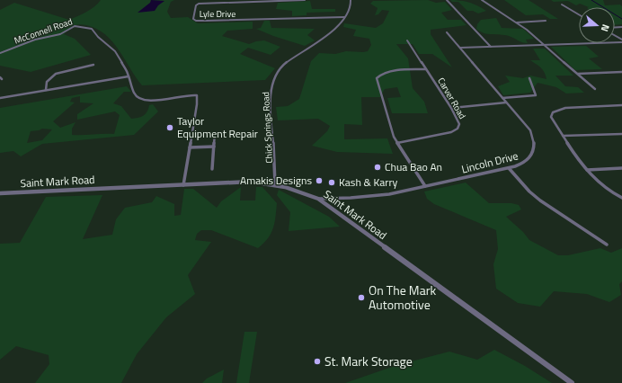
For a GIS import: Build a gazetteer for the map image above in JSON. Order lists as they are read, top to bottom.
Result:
{
  "streets": {
    "street": [
      "Lyle Drive",
      "McConnell Road",
      "Carver Road",
      "Chick Springs Road",
      "Lincoln Drive",
      "Saint Mark Road"
    ]
  },
  "crossings": [
    ["Lyle Drive", "Chick Springs Road"],
    ["McConnell Road", "Saint Mark Road"],
    ["Chick Springs Road", "Saint Mark Road"],
    ["Lincoln Drive", "Saint Mark Road"]
  ],
  "places": [
    "Taylor Equipment Repair",
    "Chua Bao An",
    "Amakis Designs",
    "Kash & Karry",
    "On The Mark Automotive",
    "St. Mark Storage"
  ],
  "north": "right"
}
